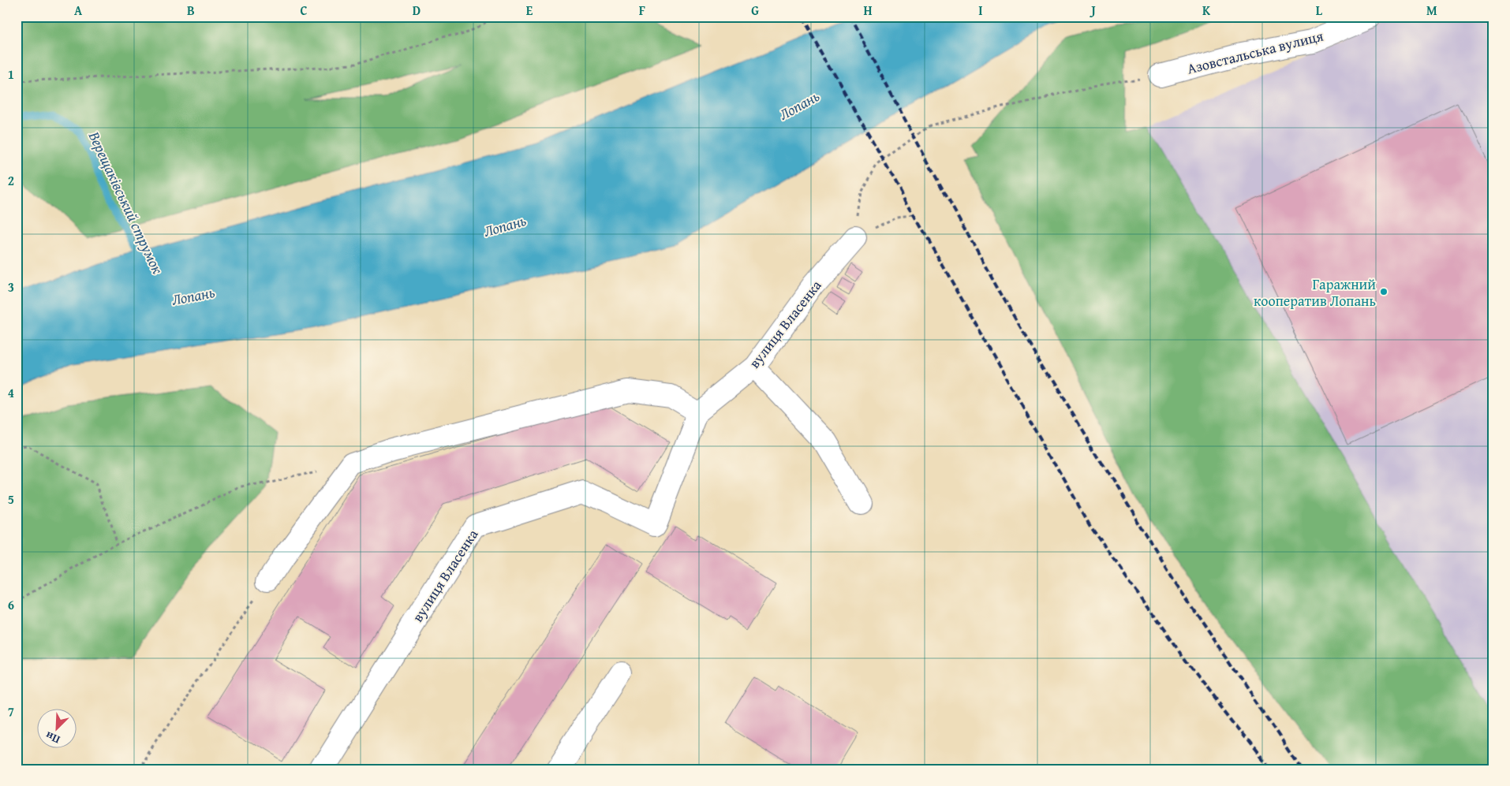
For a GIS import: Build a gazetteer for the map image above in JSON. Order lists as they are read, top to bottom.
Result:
{
  "streets": {
    "street": ["Азовстальська вулиця", "вулиця Власенка"]
  },
  "water": ["Лопань", "Верещаківський струмок"],
  "places": ["Гаражний кооператив Лопань"],
  "north": "bottom left",
  "grid": {
    "columns": [
      "A",
      "B",
      "C",
      "D",
      "E",
      "F",
      "G",
      "H",
      "I",
      "J",
      "K",
      "L",
      "M"
    ],
    "rows": [
      "1",
      "2",
      "3",
      "4",
      "5",
      "6",
      "7"
    ]
  }
}
